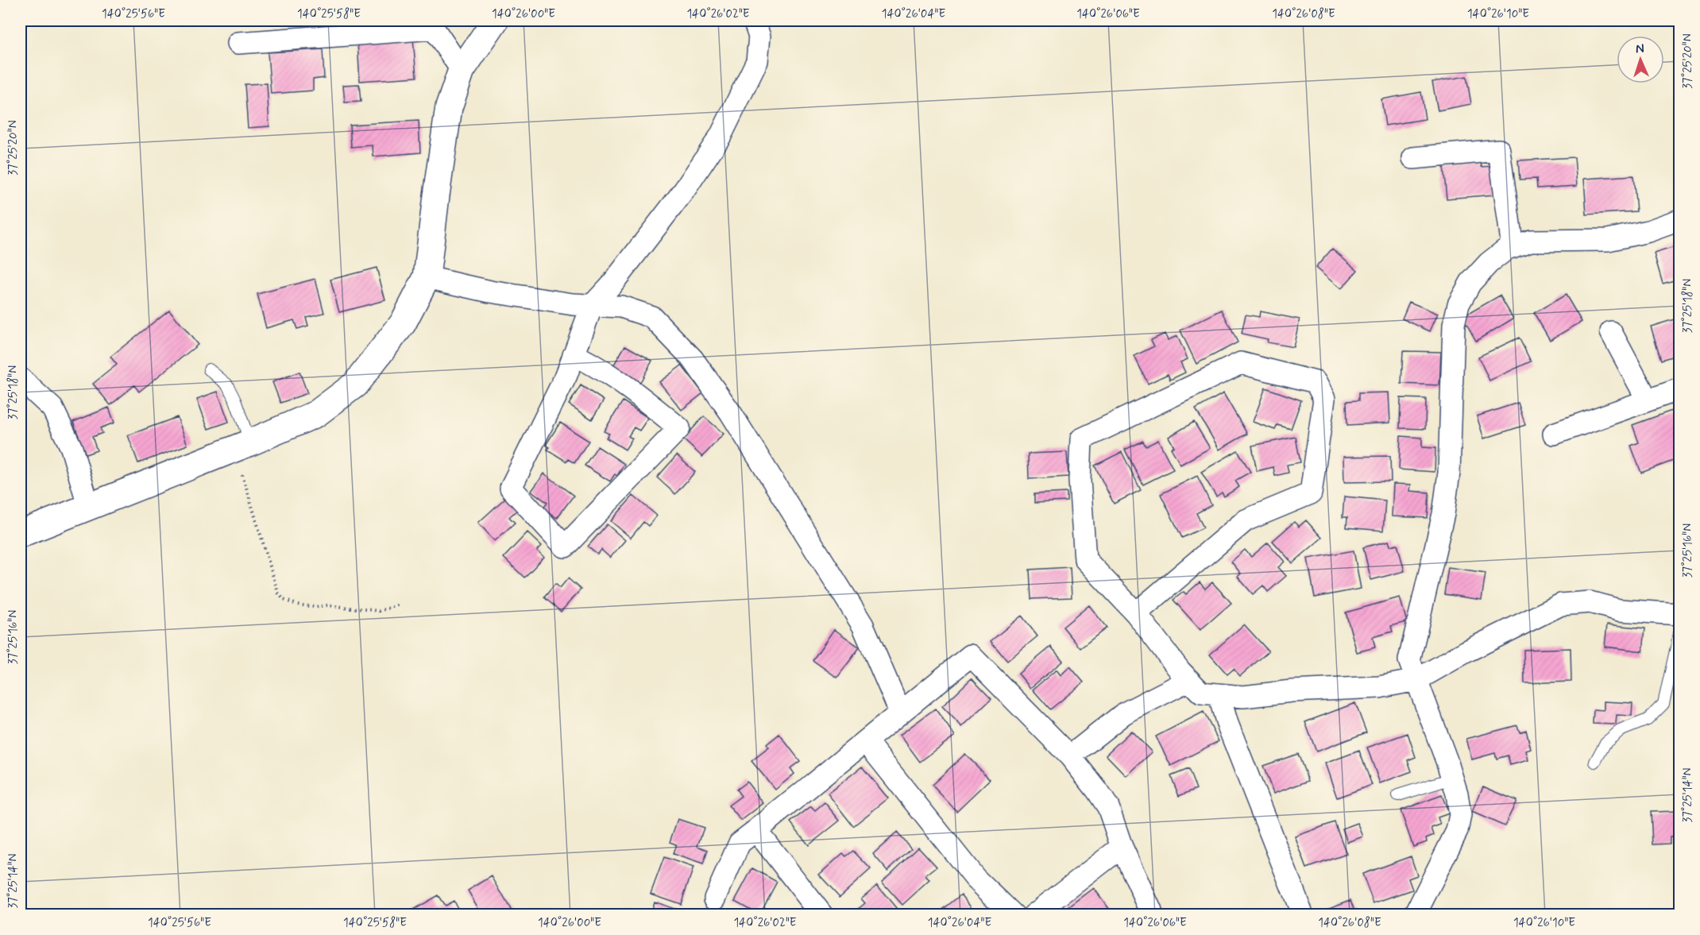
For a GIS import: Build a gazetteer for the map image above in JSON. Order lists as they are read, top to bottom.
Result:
{
  "north": "top",
  "coordinates": [
    "140°25'56\"E",
    "140°25'58\"E",
    "140°26'00\"E",
    "140°26'02\"E",
    "140°26'04\"E",
    "140°26'06\"E",
    "140°26'08\"E",
    "140°26'10\"E",
    "37°25'20\"N",
    "37°25'18\"N",
    "37°25'16\"N",
    "37°25'14\"N"
  ]
}
